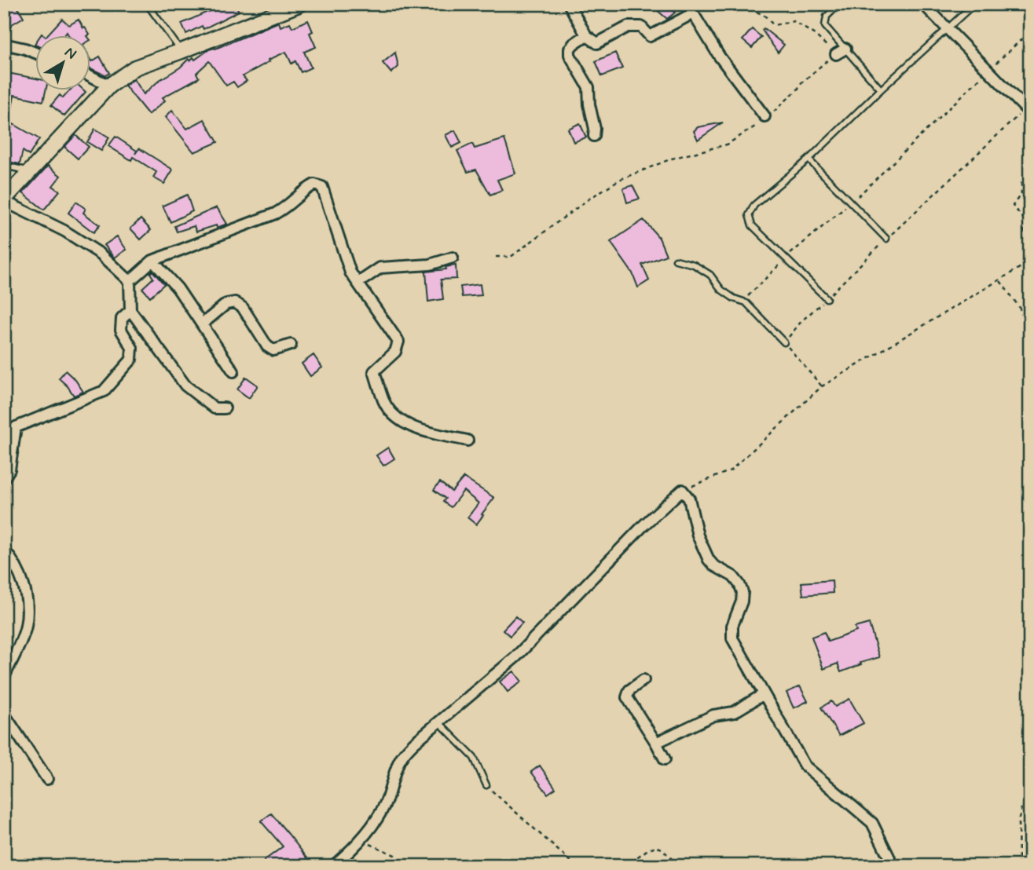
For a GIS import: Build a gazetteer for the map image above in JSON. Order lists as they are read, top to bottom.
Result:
{
  "north": "top right"
}
